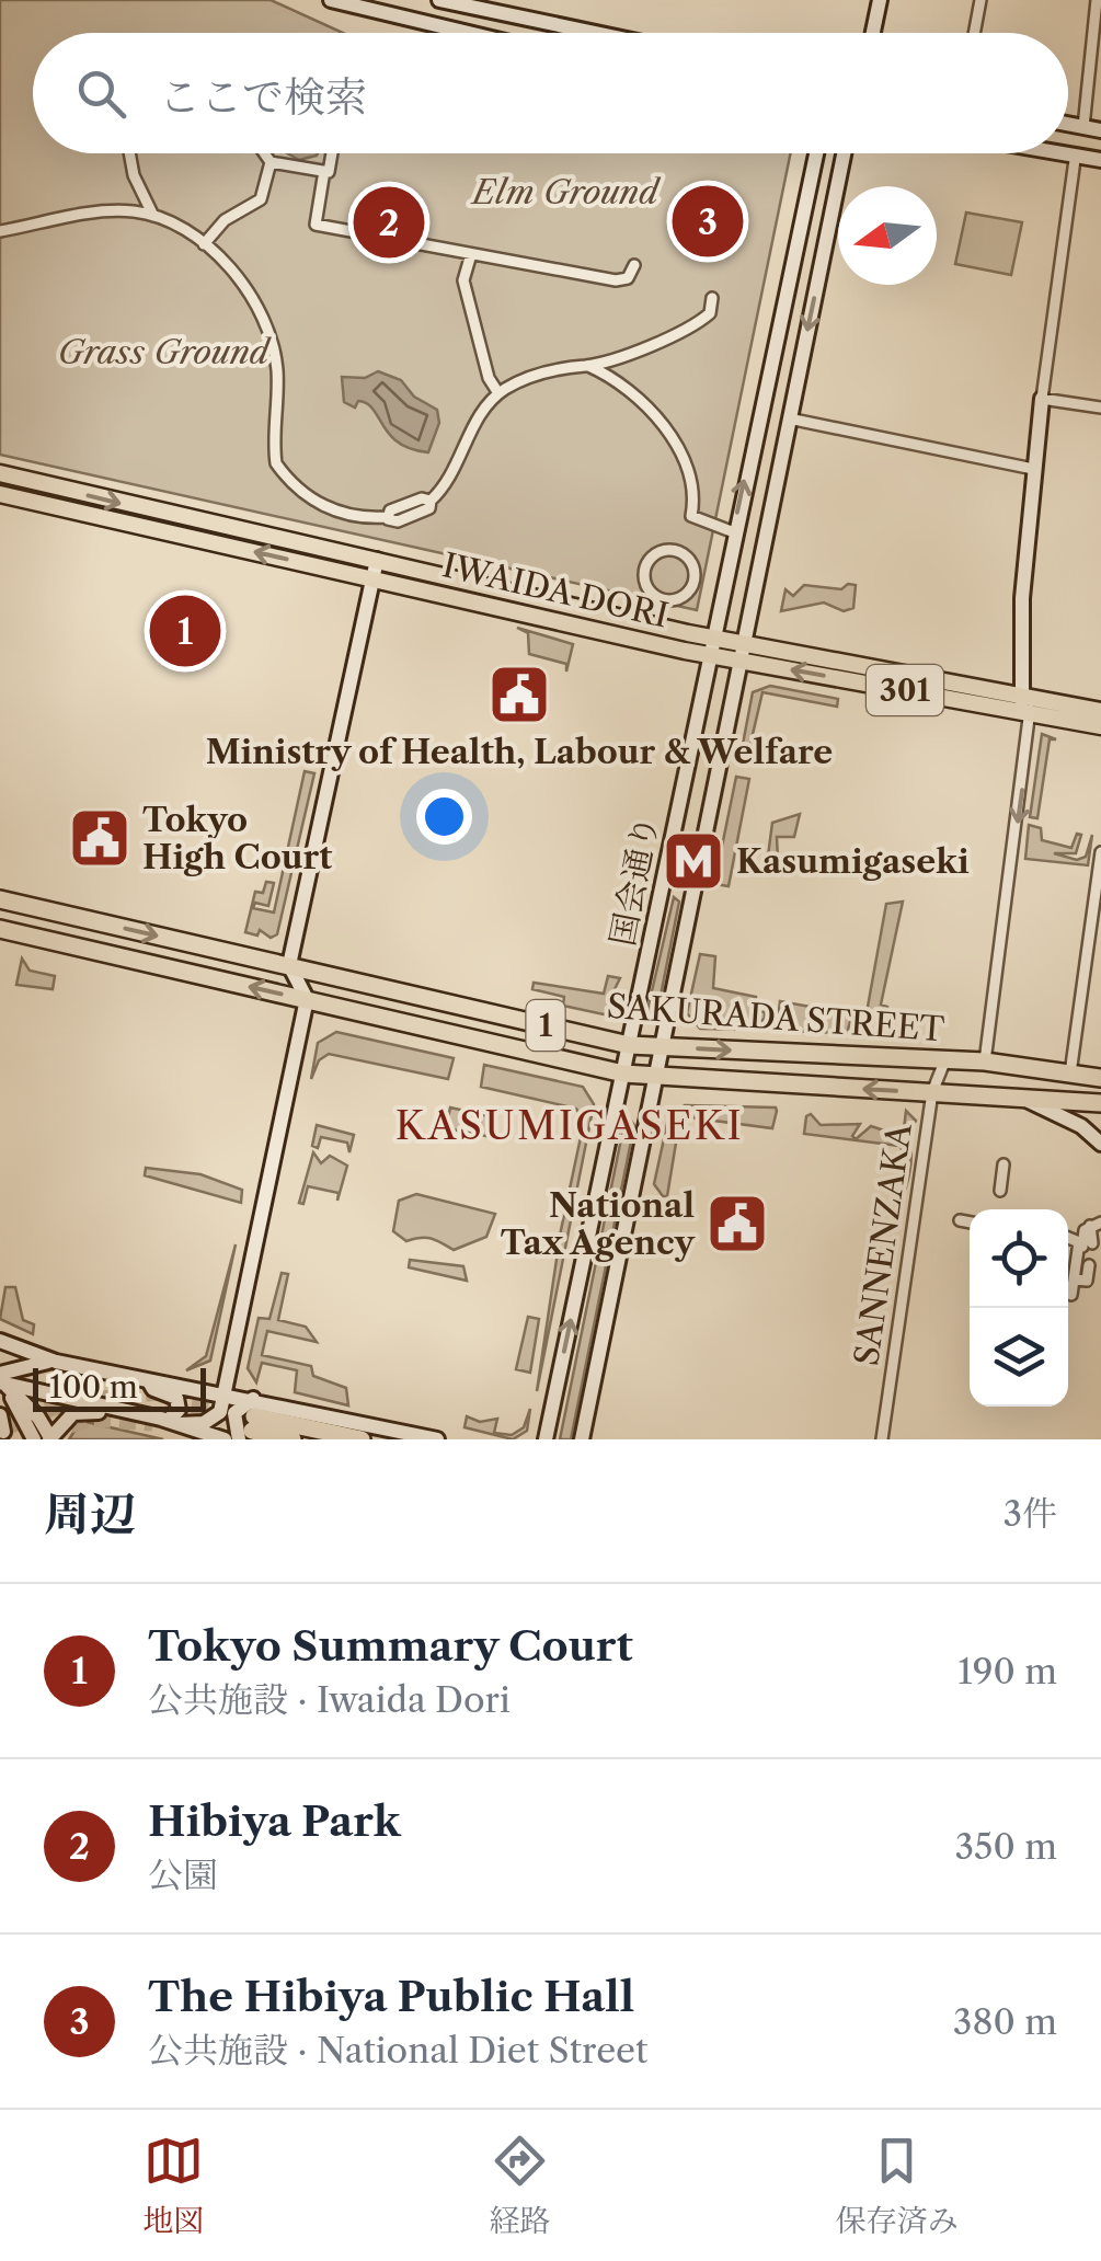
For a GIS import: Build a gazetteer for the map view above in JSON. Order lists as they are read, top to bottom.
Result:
{
  "streets": {
    "highway": ["SAKURADA STREET", "1"],
    "main road": ["IWAIDA DORI", "301", "国会通り"],
    "street": ["SANNENZAKA"]
  },
  "crossings": [
    ["IWAIDA DORI", "301"],
    ["IWAIDA DORI", "国会通り"],
    ["国会通り", "SAKURADA STREET"],
    ["SAKURADA STREET", "SANNENZAKA"]
  ],
  "districts": ["KASUMIGASEKI"],
  "parks": ["Elm Ground", "Grass Ground"],
  "places": {
    "public building": ["Ministry of Health, Labour & Welfare", "Tokyo High Court", "National Tax Agency"],
    "metro station": ["Kasumigaseki"]
  },
  "scale_bar": "100 m",
  "north": "left",
  "page": {
    "search": "ここで検索",
    "pins": ["3", "2", "1"],
    "scale": "100 m",
    "heading": ["周辺", "3件"],
    "list": [
      {
        "mark": "1",
        "name": "Tokyo Summary Court",
        "note": "公共施設 · Iwaida Dori",
        "value": "190 m"
      },
      {
        "mark": "2",
        "name": "Hibiya Park",
        "note": "公園",
        "value": "350 m"
      },
      {
        "mark": "3",
        "name": "The Hibiya Public Hall",
        "note": "公共施設 · National Diet Street",
        "value": "380 m"
      }
    ],
    "nav": ["地図", "経路", "保存済み"]
  }
}
